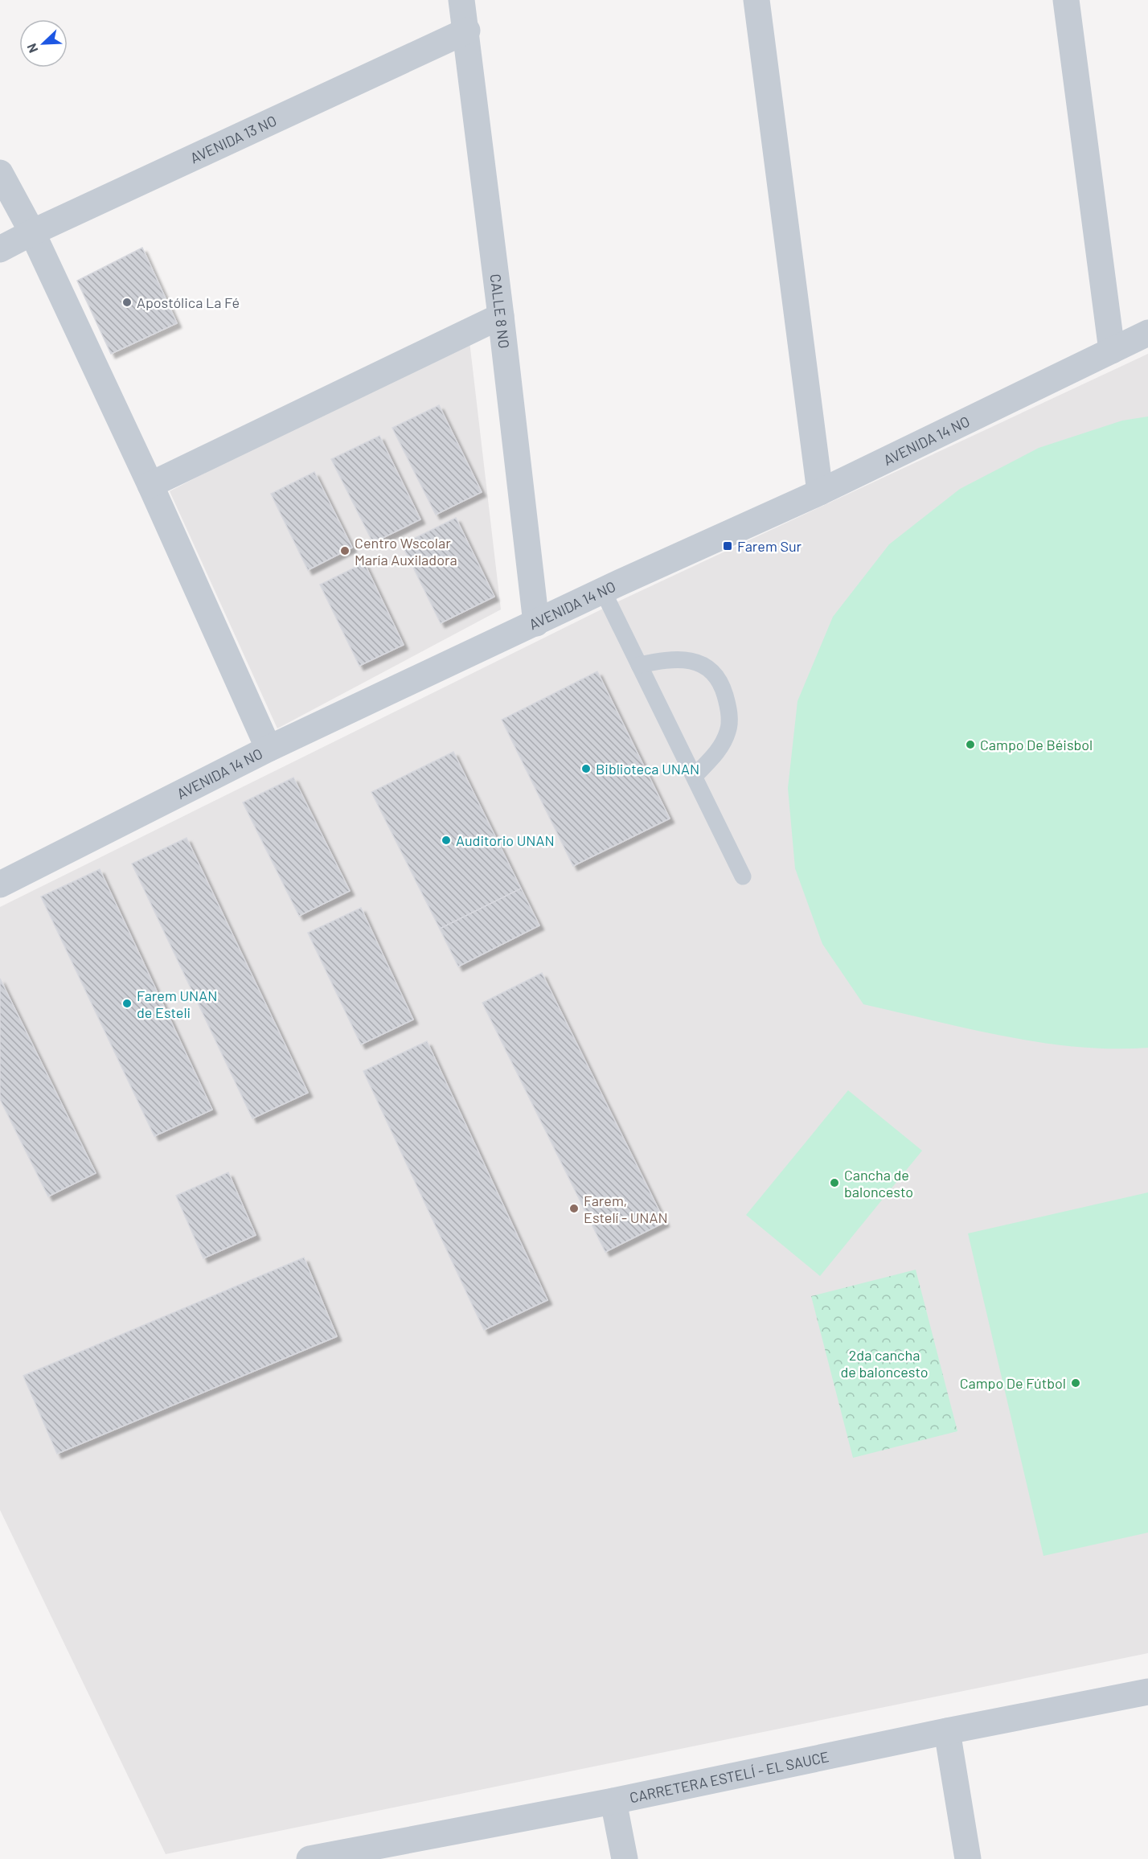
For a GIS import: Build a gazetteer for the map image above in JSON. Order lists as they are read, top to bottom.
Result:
{
  "streets": {
    "street": [
      "AVENIDA 13 NO",
      "CALLE 8 NO",
      "AVENIDA 14 NO",
      "CARRETERA ESTELÍ - EL SAUCE"
    ]
  },
  "crossings": [
    ["AVENIDA 13 NO", "CALLE 8 NO"],
    ["CALLE 8 NO", "AVENIDA 14 NO"]
  ],
  "parks": ["2da cancha de baloncesto"],
  "places": {
    "other": [
      "Apostólica La Fé",
      "Centro Wscolar María Auxiladora",
      "Campo De Béisbol",
      "Biblioteca UNAN",
      "Auditorio UNAN",
      "Farem UNAN de Esteli",
      "Cancha de baloncesto",
      "Farem, Estelí - UNAN",
      "Campo De Fútbol"
    ],
    "transit": ["Farem Sur"]
  },
  "north": "bottom left"
}
